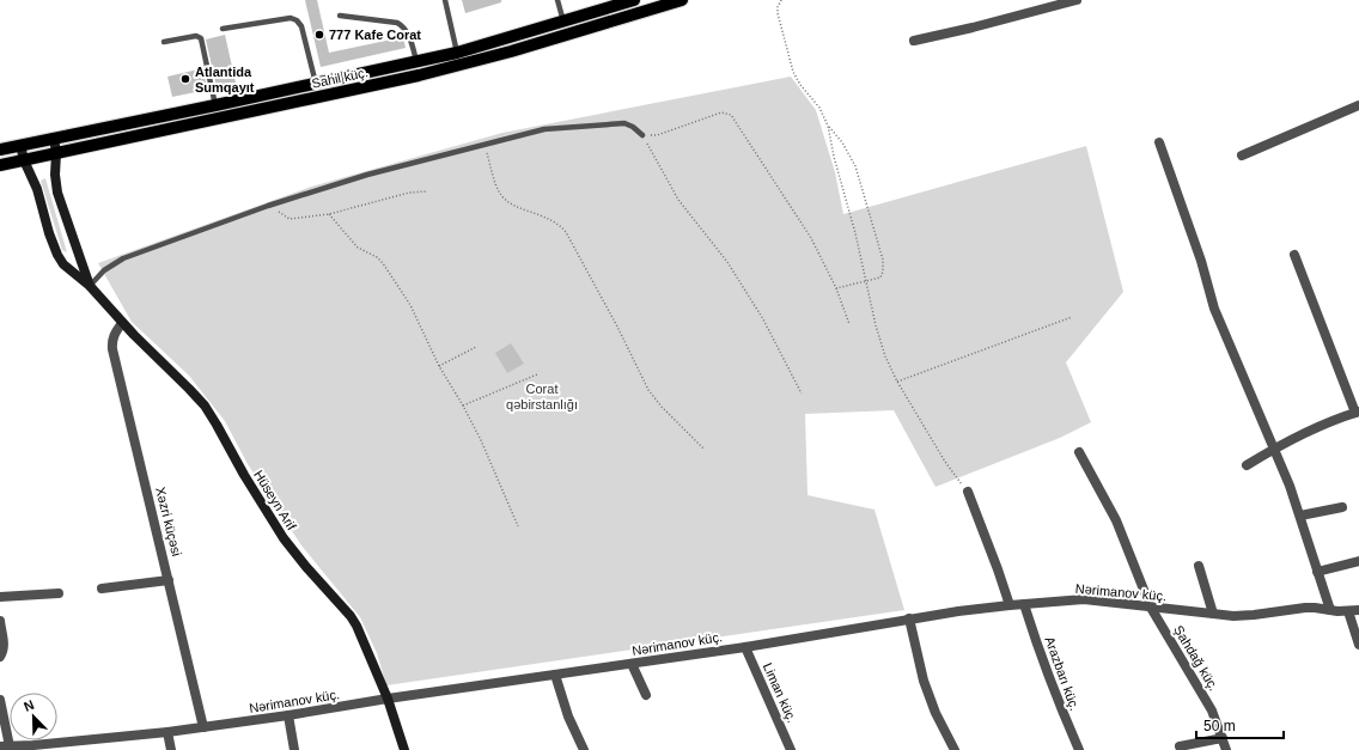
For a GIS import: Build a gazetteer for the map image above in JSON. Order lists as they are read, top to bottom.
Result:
{
  "streets": {
    "main road": ["Sahil küç."],
    "street": [
      "Hüseyn Arif",
      "Xəzri küçəsi",
      "Nərimanov küç.",
      "Şahdağ küç.",
      "Arazbarı küç.",
      "Liman küç."
    ]
  },
  "crossings": [
    ["Hüseyn Arif", "Xəzri küçəsi"],
    ["Hüseyn Arif", "Nərimanov küç."],
    ["Xəzri küçəsi", "Nərimanov küç."],
    ["Nərimanov küç.", "Şahdağ küç."],
    ["Nərimanov küç.", "Arazbarı küç."],
    ["Nərimanov küç.", "Liman küç."]
  ],
  "parks": ["Corat qəbirstanlığı"],
  "places": ["777 Kafe Corat", "Atlantida Sumqayıt"],
  "scale_bar": "50 m",
  "north": "top left"
}
